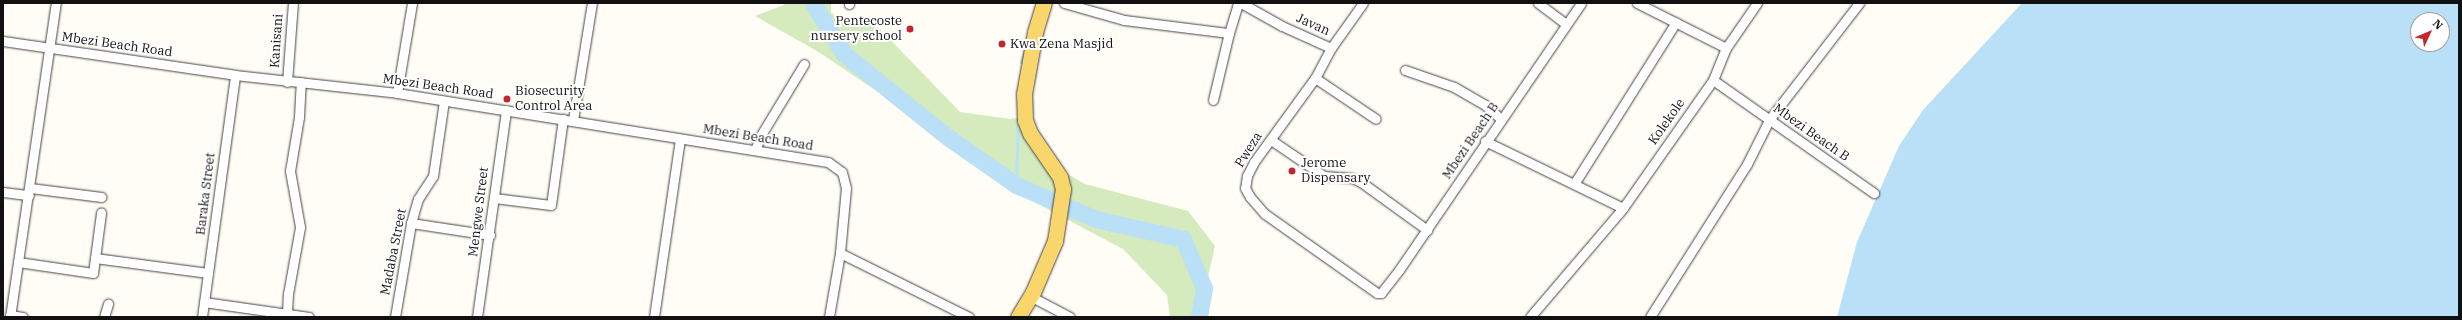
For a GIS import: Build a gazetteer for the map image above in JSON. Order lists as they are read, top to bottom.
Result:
{
  "streets": {
    "street": [
      "Javan",
      "Kanisani",
      "Mbezi Beach Road",
      "Kolekole",
      "Mbezi Beach B",
      "Pweza",
      "Baraka Street",
      "Mengwe Street",
      "Madaba Street"
    ]
  },
  "crossings": [
    ["Javan", "Pweza"],
    ["Kanisani", "Mbezi Beach Road"],
    ["Mbezi Beach Road", "Baraka Street"],
    ["Mbezi Beach Road", "Mengwe Street"],
    ["Mbezi Beach Road", "Madaba Street"],
    ["Kolekole", "Mbezi Beach B"],
    ["Mbezi Beach B", "Pweza"]
  ],
  "places": [
    "Pentecoste nursery school",
    "Kwa Zena Masjid",
    "Biosecurity Control Area",
    "Jerome Dispensary"
  ],
  "north": "top right"
}
